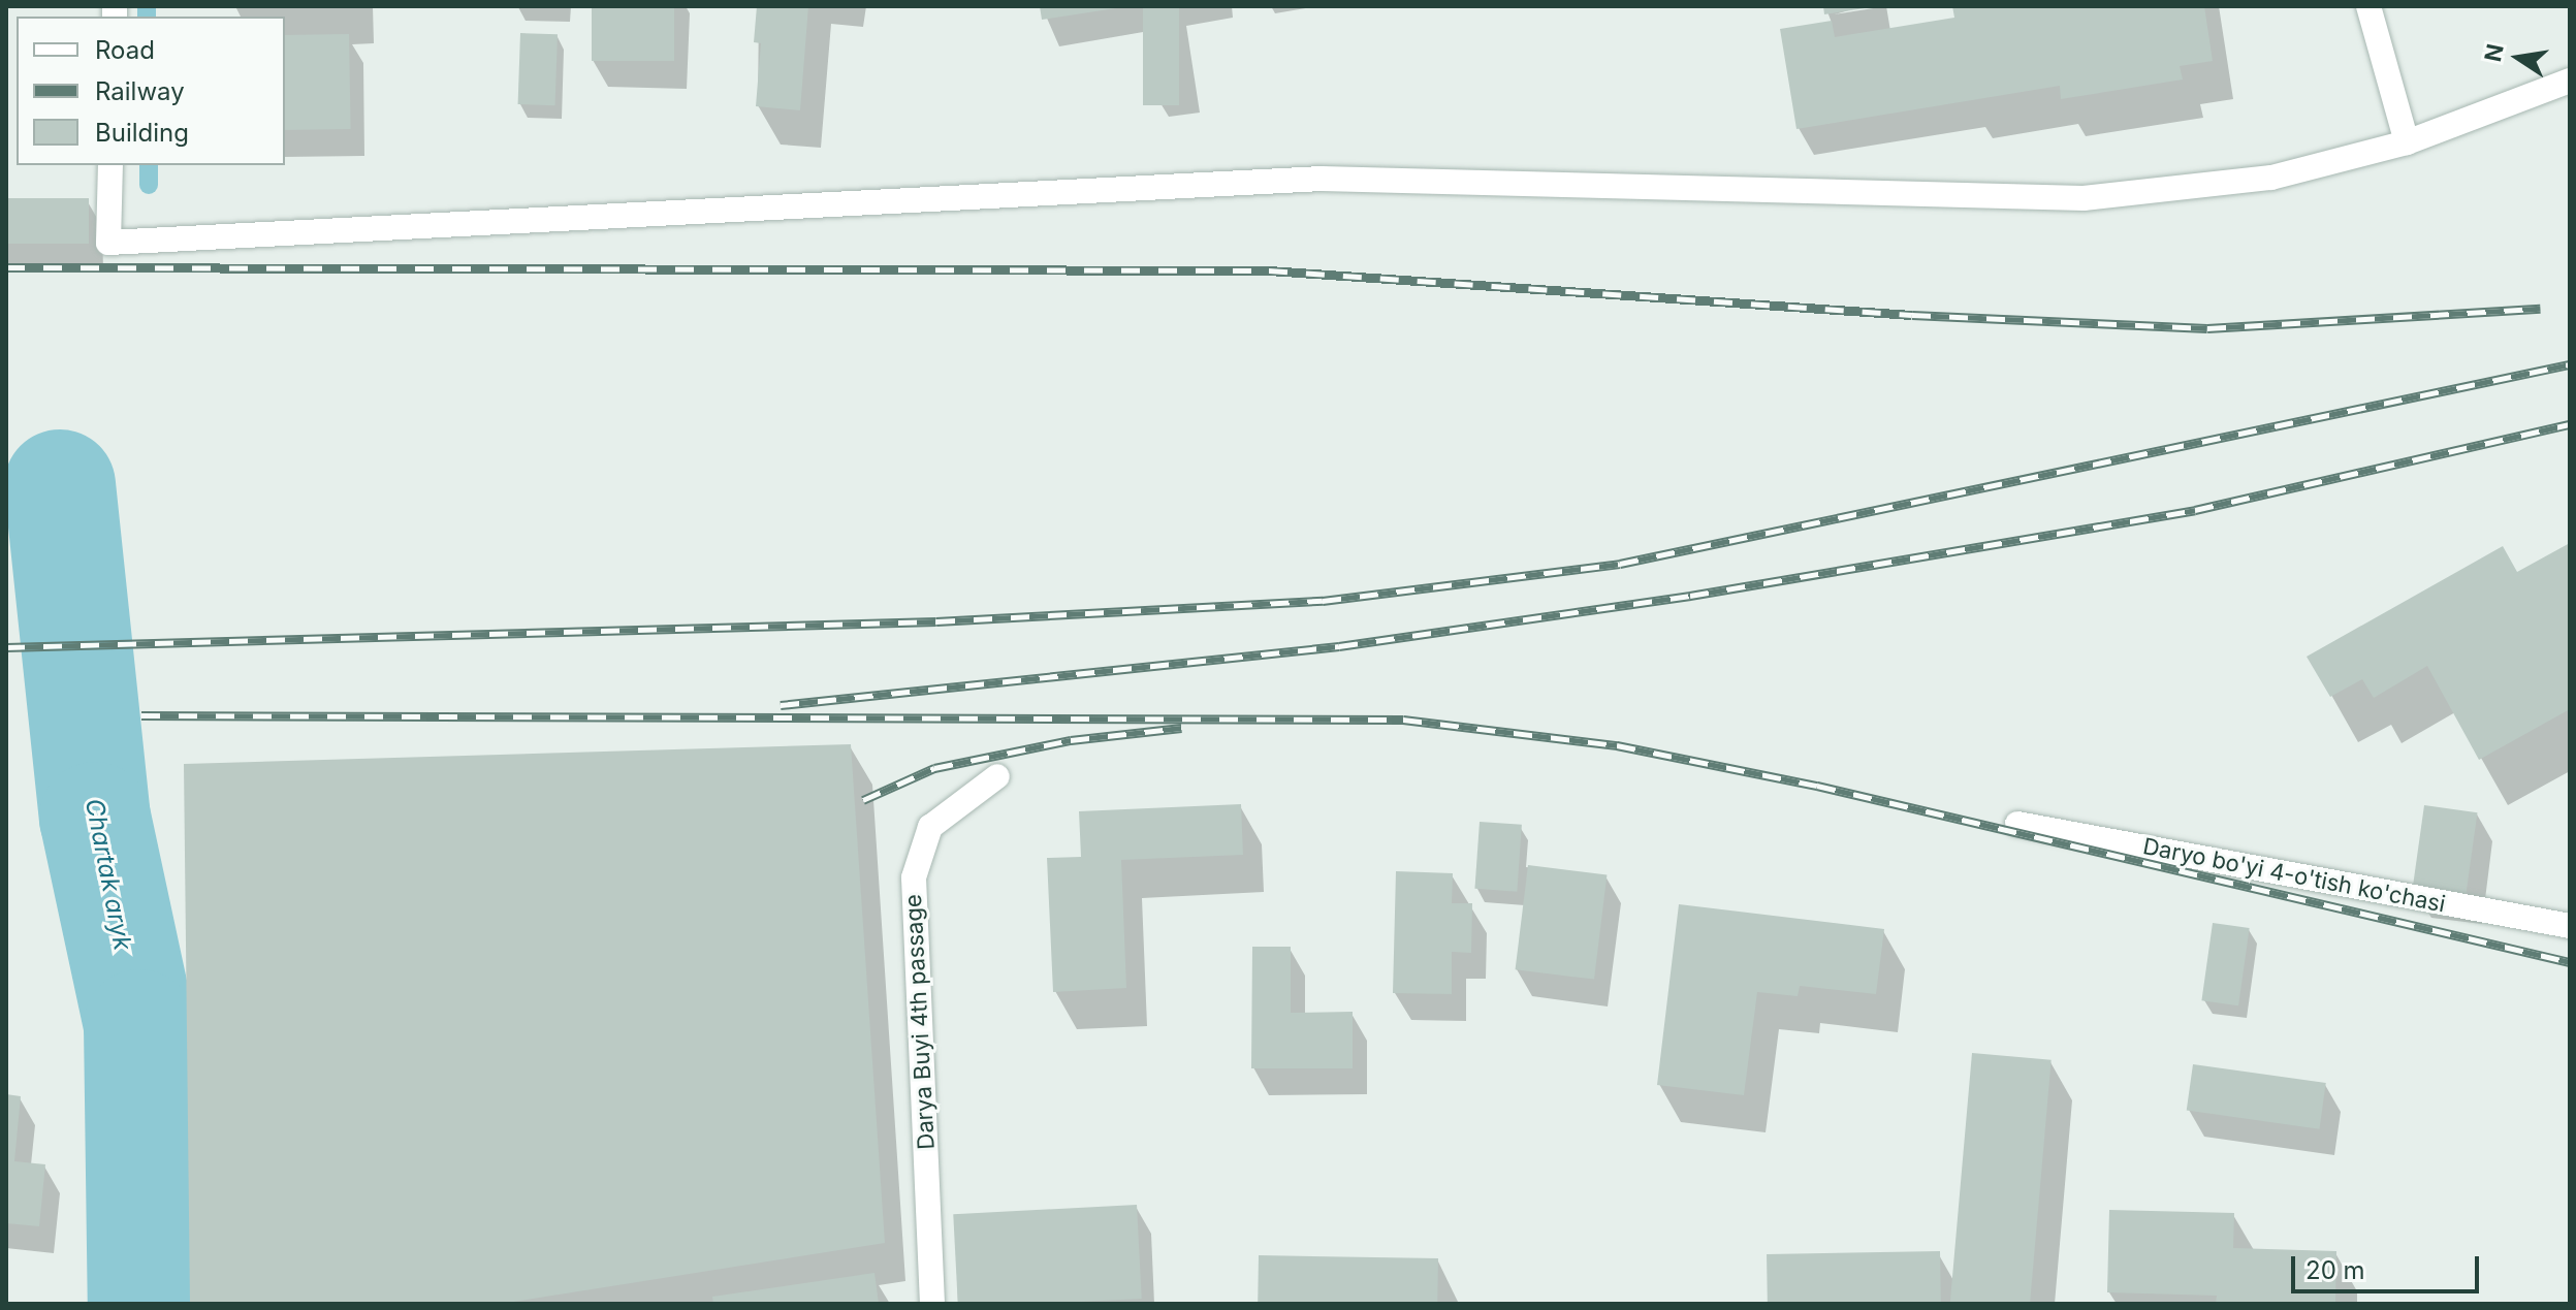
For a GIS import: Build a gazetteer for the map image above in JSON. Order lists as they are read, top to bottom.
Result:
{
  "streets": {
    "street": ["Daryo bo'yi 4-o'tish ko'chasi", "Darya Buyi 4th passage"]
  },
  "water": ["Chartak aryk"],
  "legend": ["Road", "Railway", "Building"],
  "scale_bar": "20 m",
  "north": "left"
}
